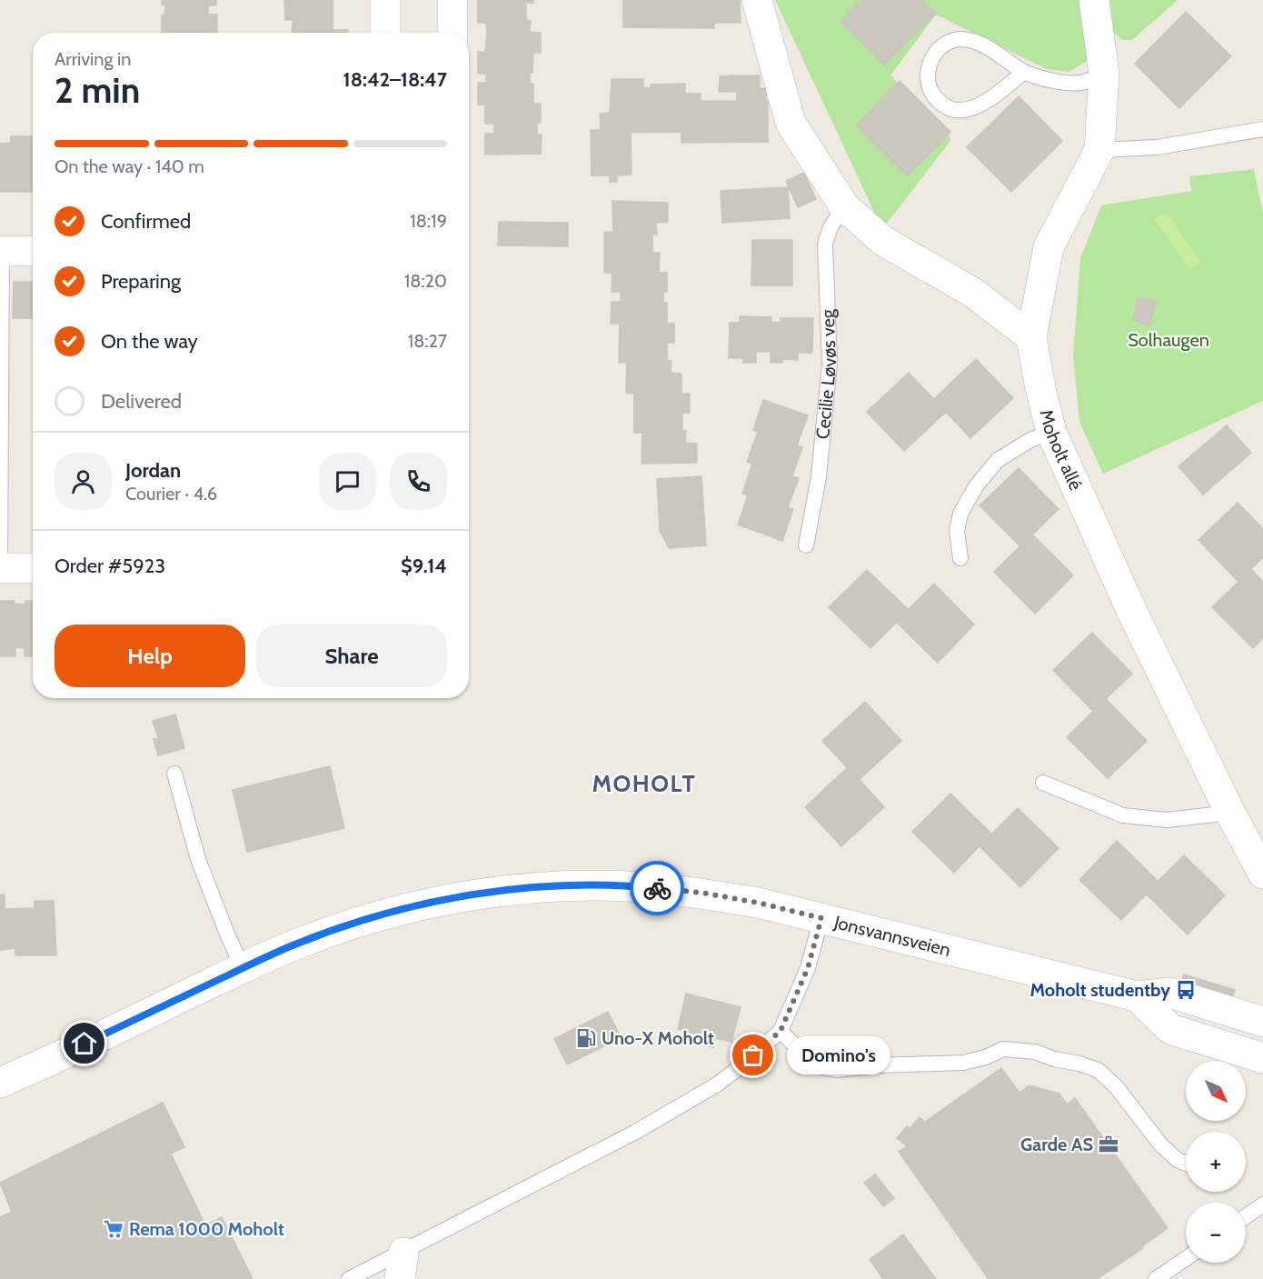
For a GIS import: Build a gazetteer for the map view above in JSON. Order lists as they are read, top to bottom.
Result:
{
  "streets": {
    "street": ["Moholt allé", "Jonsvannsveien"],
    "lane": ["Cecilie Løvøs veg"]
  },
  "districts": ["MOHOLT"],
  "parks": ["Solhaugen"],
  "places": {
    "bus stop": ["Moholt studentby"],
    "fuel station": ["Uno-X Moholt"],
    "other": ["Domino's"],
    "office": ["Garde AS"],
    "supermarket": ["Rema 1000 Moholt"]
  },
  "north": "bottom right",
  "page": {
    "heading": ["2 min", "Arriving in", "18:42–18:47"],
    "panel": [
      "Jordan",
      "Courier · 4.6",
      "Order #5923",
      "$9.14"
    ],
    "bar": "On the way · 140 m",
    "list": [
      ["Confirmed", "18:19"],
      ["Preparing", "18:20"],
      ["On the way", "18:27"],
      "Delivered"
    ],
    "buttons": ["Help", "Share"],
    "bubble": "Domino's",
    "map_buttons": ["+", "−"]
  }
}
